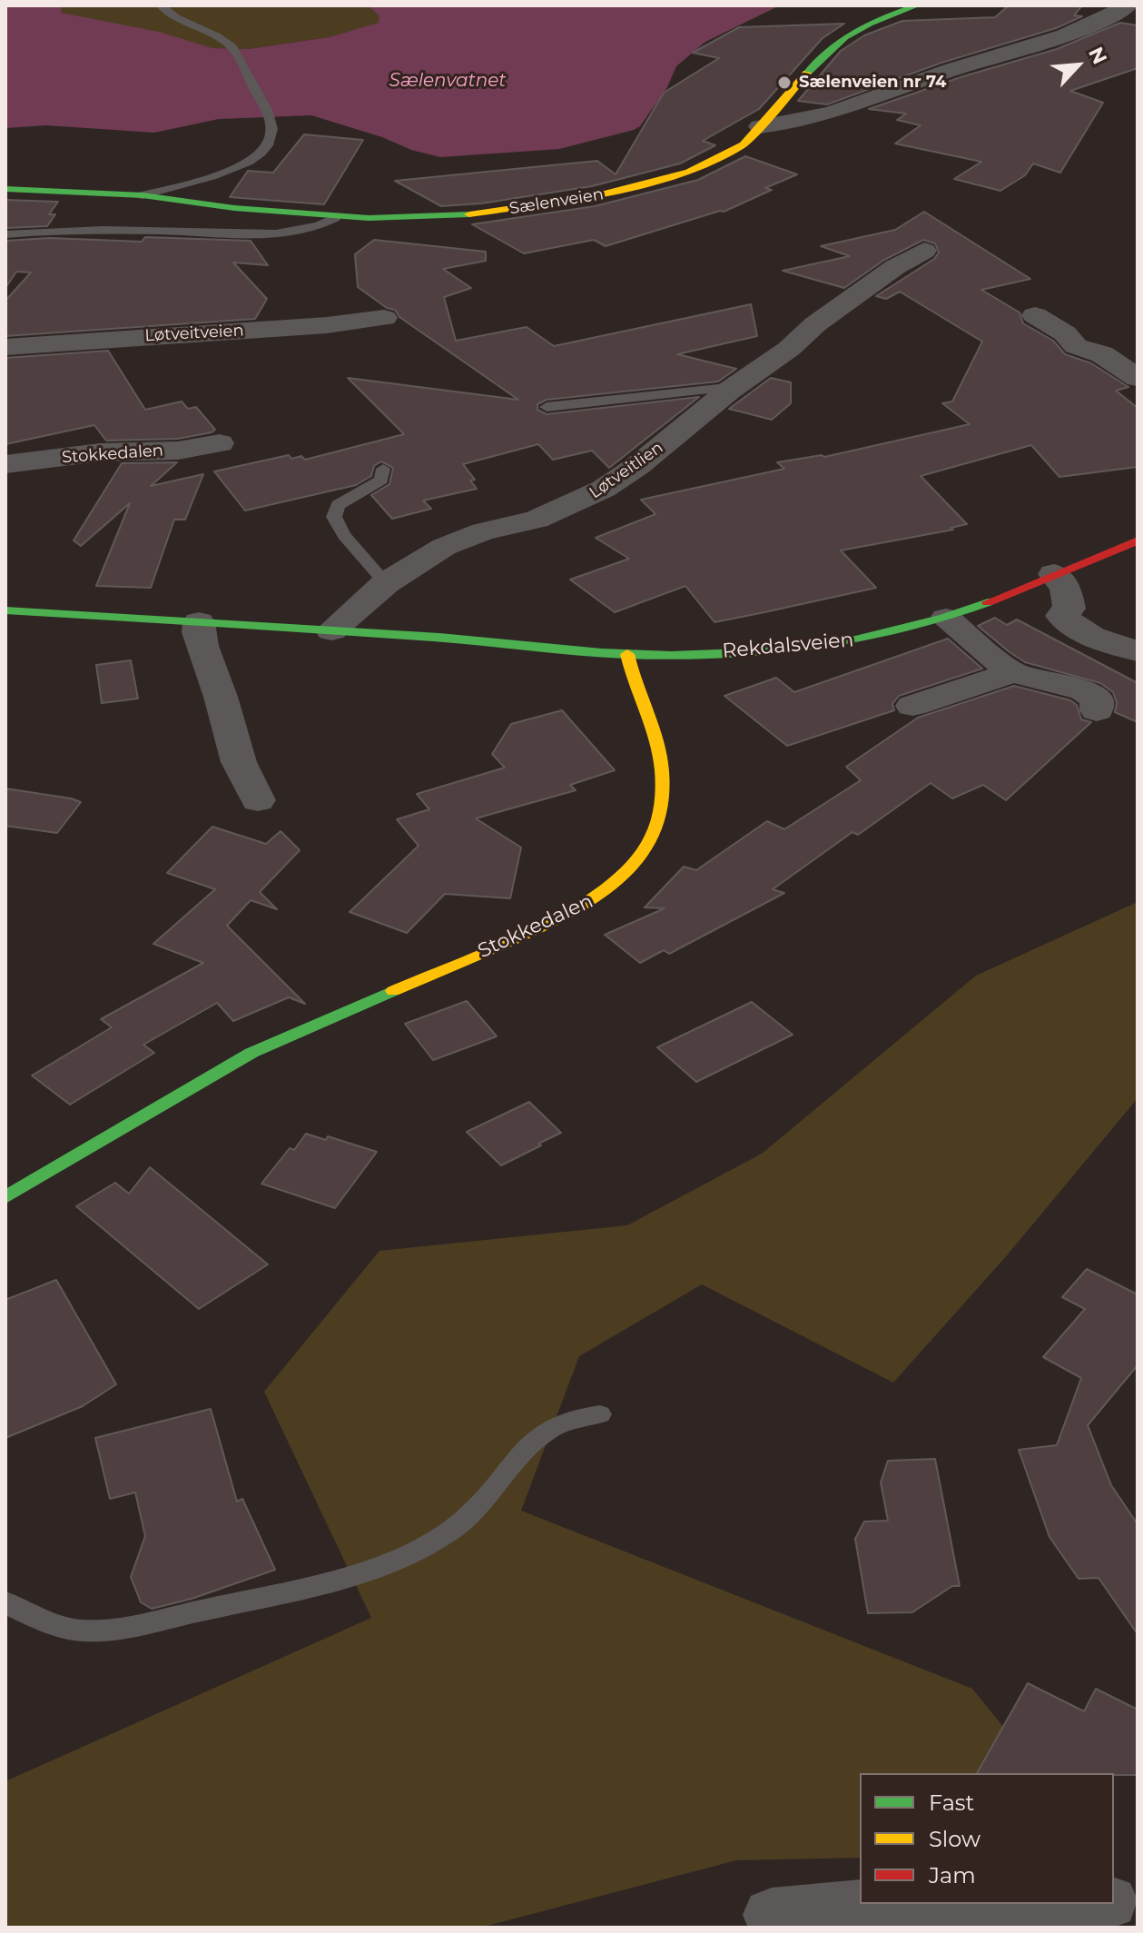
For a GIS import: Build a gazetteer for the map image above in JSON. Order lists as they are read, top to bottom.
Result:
{
  "streets": {
    "street": [
      "Sælenveien",
      "Løtveitveien",
      "Stokkedalen",
      "Løtveitlien",
      "Rekdalsveien"
    ]
  },
  "crossings": [
    ["Stokkedalen", "Rekdalsveien"]
  ],
  "water": ["Sælenvatnet"],
  "places": ["Sælenveien nr 74"],
  "legend": ["Fast", "Slow", "Jam"],
  "north": "top right"
}
